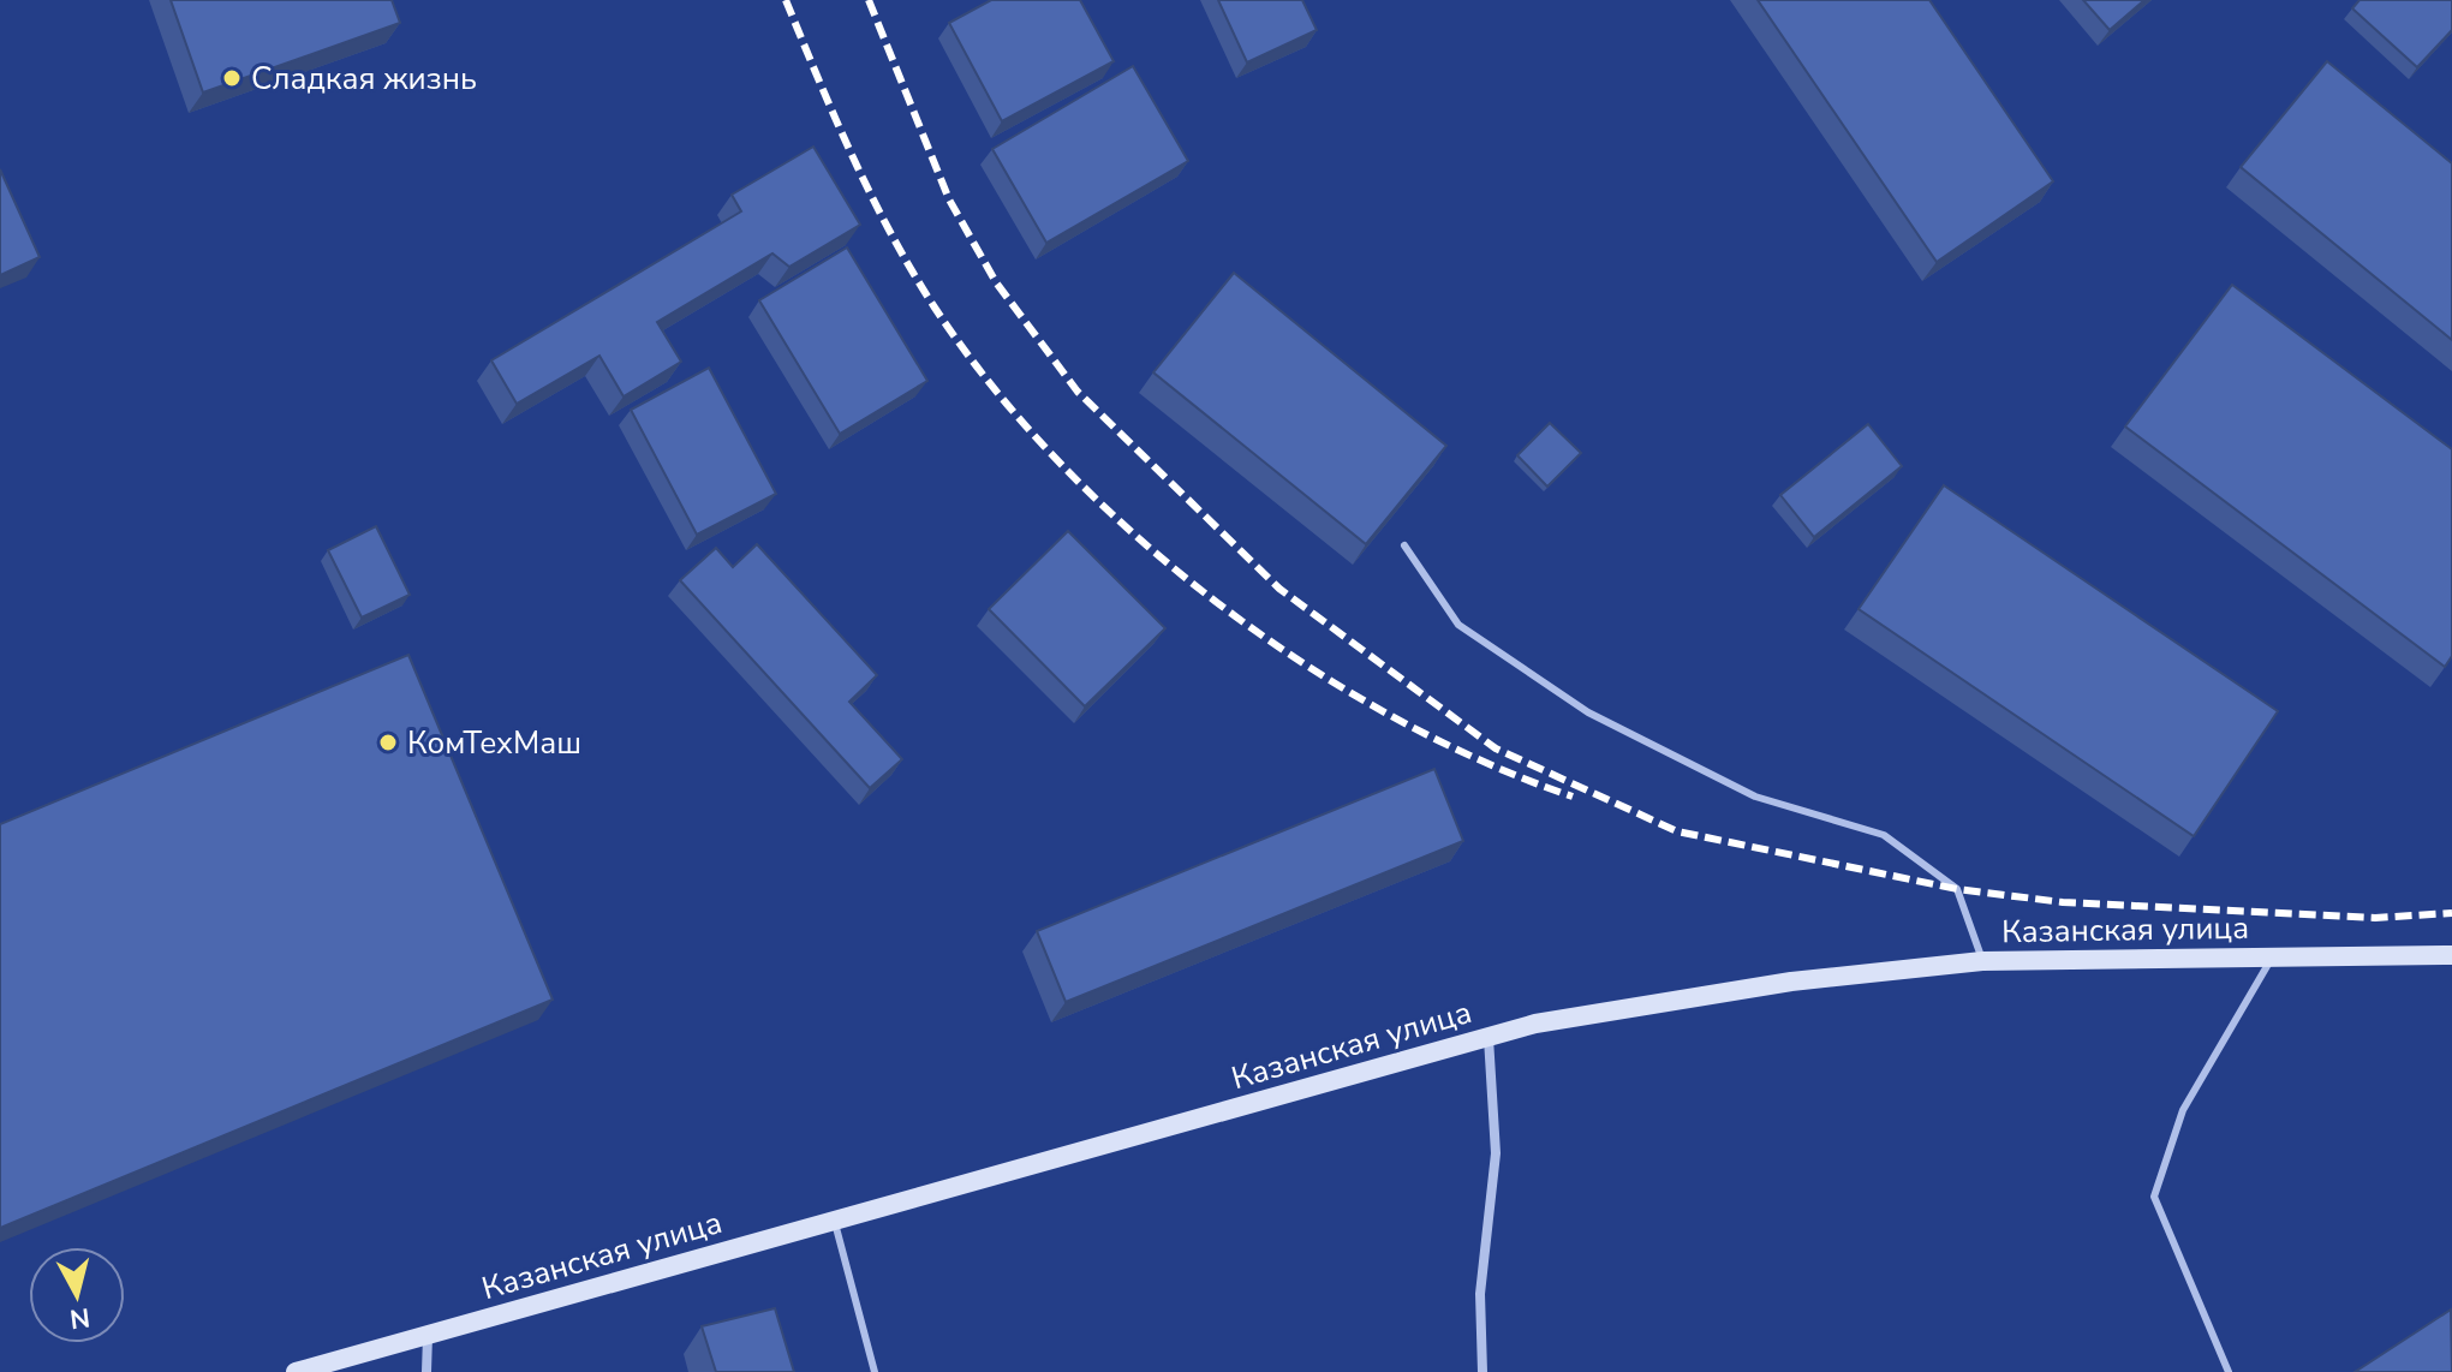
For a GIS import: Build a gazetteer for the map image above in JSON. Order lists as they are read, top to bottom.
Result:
{
  "streets": {
    "main road": ["Казанская улица"]
  },
  "places": ["Сладкая жизнь", "КомТехМаш"],
  "north": "bottom"
}
